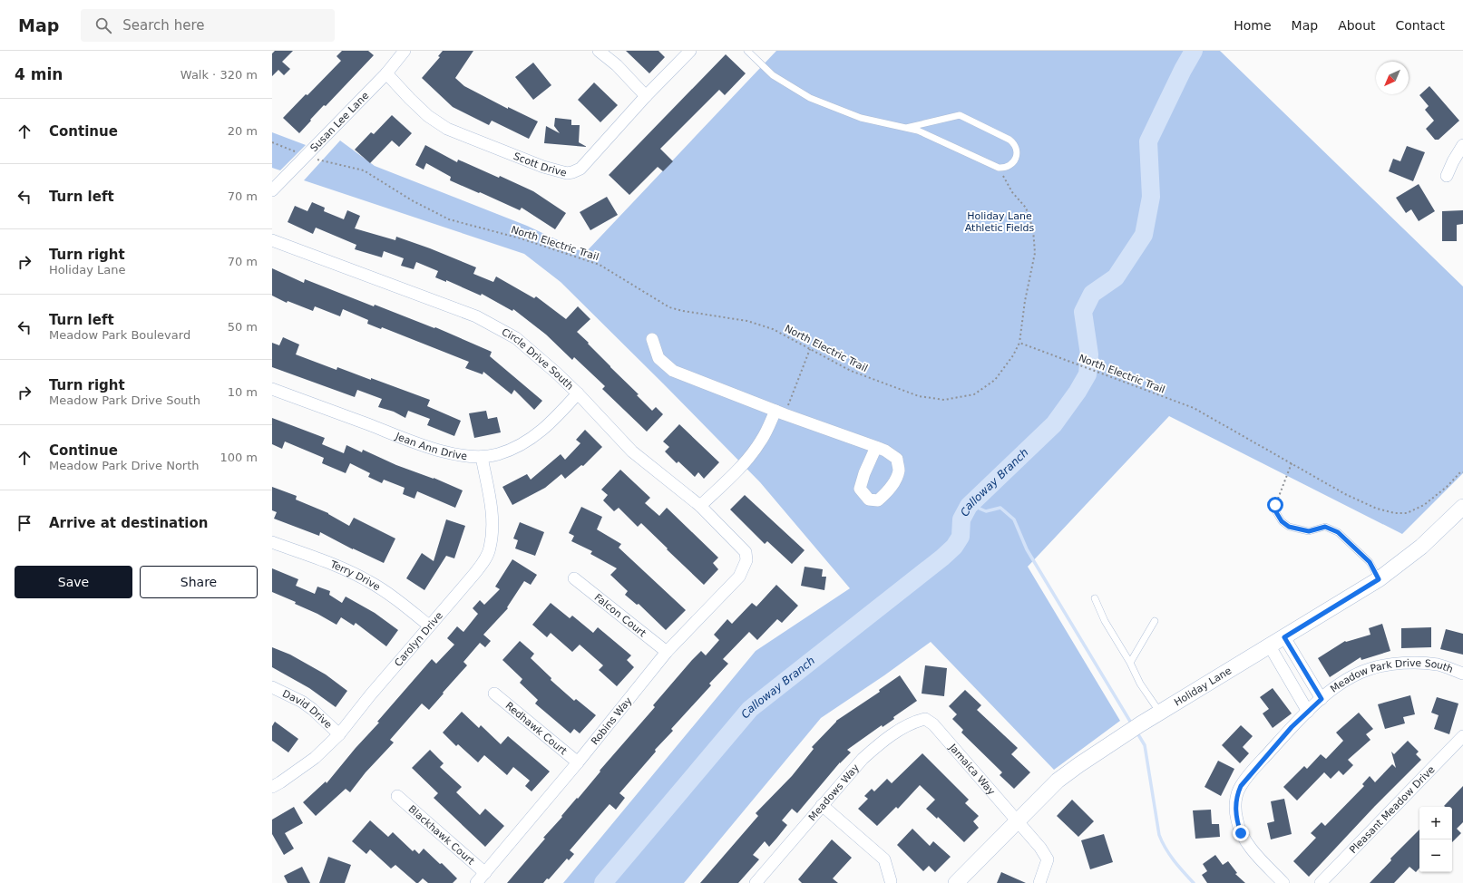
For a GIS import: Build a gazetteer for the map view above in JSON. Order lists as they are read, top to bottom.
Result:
{
  "streets": {
    "street": [
      "Susan Lee Lane",
      "Scott Drive",
      "Circle Drive South",
      "Jean Ann Drive",
      "Terry Drive",
      "Falcon Court",
      "Carolyn Drive",
      "Meadow Park Drive South",
      "Holiday Lane",
      "David Drive",
      "Robins Way",
      "Redhawk Court",
      "Jamaica Way",
      "Meadows Way",
      "Pleasant Meadow Drive",
      "Blackhawk Court"
    ],
    "path": ["North Electric Trail"]
  },
  "crossings": [
    ["Susan Lee Lane", "Scott Drive"],
    ["Susan Lee Lane", "North Electric Trail"],
    ["Circle Drive South", "Jean Ann Drive"],
    ["Circle Drive South", "Robins Way"],
    ["Jean Ann Drive", "Carolyn Drive"],
    ["Terry Drive", "Carolyn Drive"],
    ["Falcon Court", "Robins Way"],
    ["Carolyn Drive", "David Drive"],
    ["Holiday Lane", "Jamaica Way"],
    ["Robins Way", "Redhawk Court"],
    ["Robins Way", "Blackhawk Court"],
    ["Jamaica Way", "Meadows Way"]
  ],
  "water": ["Calloway Branch"],
  "parks": ["Holiday Lane Athletic Fields"],
  "north": "bottom left",
  "page": {
    "header": "Map",
    "search": "Search here",
    "nav": [
      "Home",
      "Map",
      "About",
      "Contact"
    ],
    "heading": ["4 min", "Walk · 320 m"],
    "list": [
      ["Continue", "20 m"],
      ["Turn left", "70 m"],
      ["Turn right", "Holiday Lane", "70 m"],
      ["Turn left", "Meadow Park Boulevard", "50 m"],
      ["Turn right", "Meadow Park Drive South", "10 m"],
      ["Continue", "Meadow Park Drive North", "100 m"],
      "Arrive at destination"
    ],
    "buttons": ["Save", "Share"],
    "map_buttons": ["+", "−"]
  }
}
